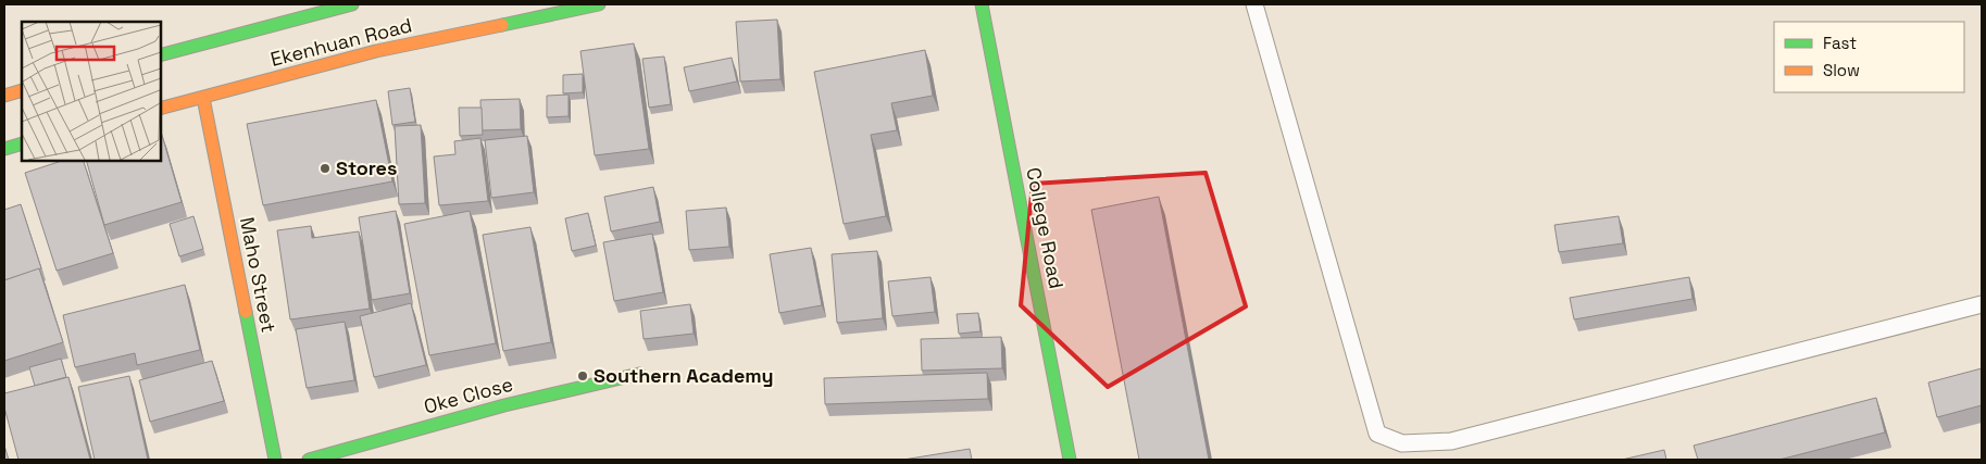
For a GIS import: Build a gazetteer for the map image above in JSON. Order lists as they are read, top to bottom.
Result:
{
  "streets": {
    "street": [
      "Ekenhuan Road",
      "College Road",
      "Maho Street",
      "Oke Close"
    ]
  },
  "crossings": [
    ["Ekenhuan Road", "Maho Street"]
  ],
  "places": ["Stores", "Southern Academy"],
  "legend": ["Fast", "Slow"]
}
